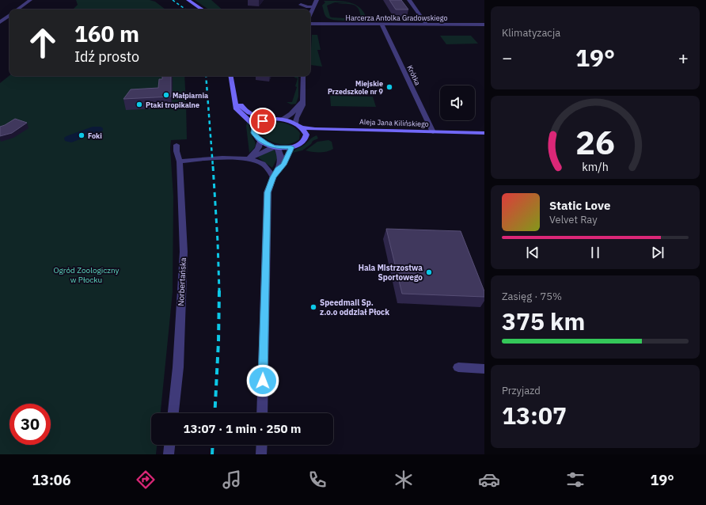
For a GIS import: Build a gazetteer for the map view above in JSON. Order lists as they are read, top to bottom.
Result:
{
  "streets": {
    "main road": ["Aleja Jana Kilińskiego"],
    "street": ["Harcerza Antolka Gradowskiego", "Krótka", "Norbertańska"]
  },
  "crossings": [
    ["Harcerza Antolka Gradowskiego", "Krótka"],
    ["Krótka", "Aleja Jana Kilińskiego"]
  ],
  "parks": ["Ogród Zoologiczny w Płocku"],
  "places": [
    "Miejskie Przedszkole nr 9",
    "Małpiarnia",
    "Ptaki tropikalne",
    "Foki",
    "Hala Mistrzostwa Sportowego",
    "Speedmail Sp. z.o.o oddział Płock"
  ],
  "page": {
    "tile": [
      "Klimatyzacja",
      ["Zasięg · 75%", "375 km"],
      ["Przyjazd", "13:07"]
    ],
    "turn": ["160 m", "Idź prosto"],
    "heat": ["−", "19°", "+"],
    "song": ["Static Love", "Velvet Ray"],
    "limit": "30",
    "trip": "13:07 · 1 min · 250 m",
    "tabs": ["13:06", "19°"],
    "gauge": ["26", "km/h"]
  }
}
